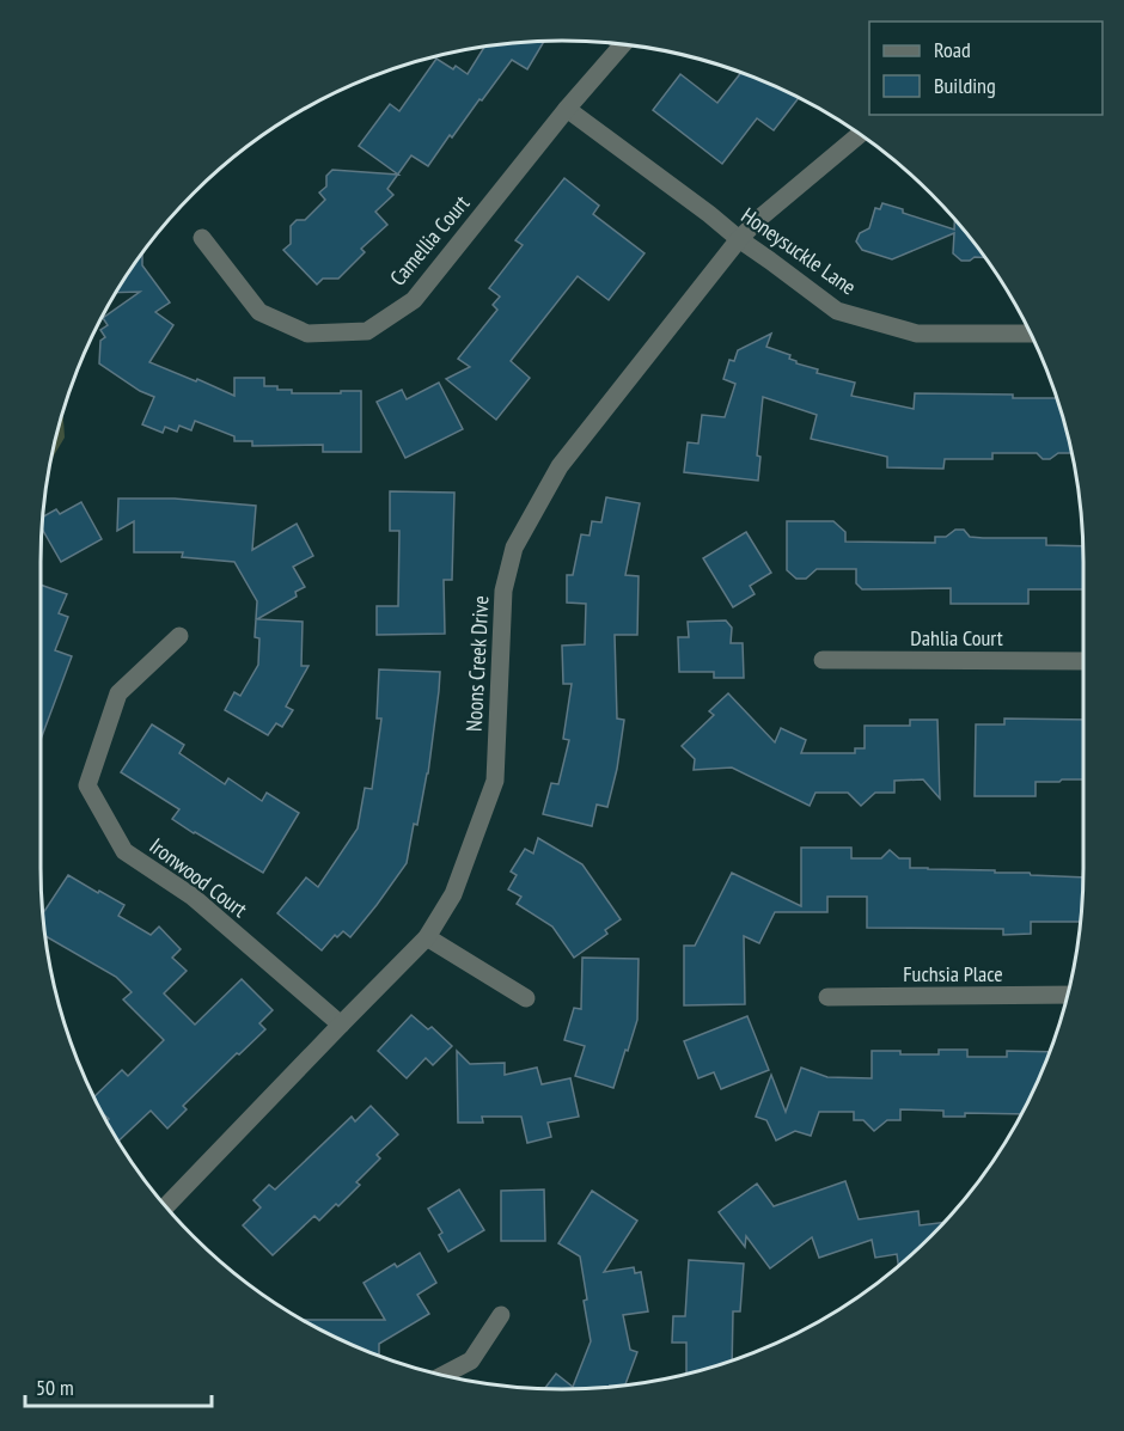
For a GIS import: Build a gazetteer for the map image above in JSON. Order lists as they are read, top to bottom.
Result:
{
  "streets": {
    "street": [
      "Camellia Court",
      "Honeysuckle Lane",
      "Dahlia Court",
      "Noons Creek Drive",
      "Ironwood Court",
      "Fuchsia Place"
    ]
  },
  "crossings": [
    ["Camellia Court", "Honeysuckle Lane"],
    ["Honeysuckle Lane", "Noons Creek Drive"],
    ["Noons Creek Drive", "Ironwood Court"]
  ],
  "legend": ["Road", "Building"],
  "scale_bar": "50 m"
}
